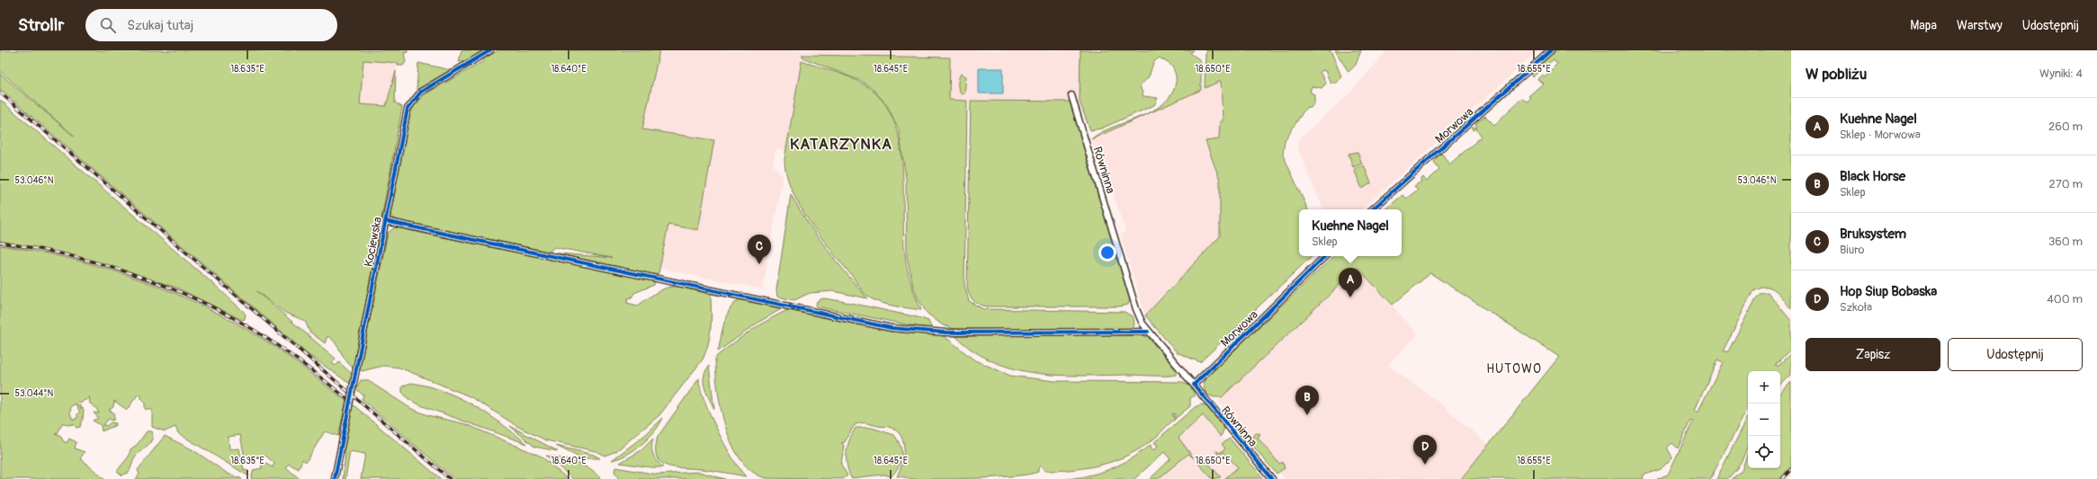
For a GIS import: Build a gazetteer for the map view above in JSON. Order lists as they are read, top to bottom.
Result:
{
  "streets": {
    "street": ["Morwowa", "Równinna", "Kociewska"]
  },
  "crossings": [
    ["Morwowa", "Równinna"]
  ],
  "districts": ["KATARZYNKA", "HUTOWO"],
  "page": {
    "header": "Strollr",
    "search": "Szukaj tutaj",
    "nav": ["Mapa", "Warstwy", "Udostępnij"],
    "heading": ["W pobliżu", "Wyniki: 4"],
    "list": [
      {
        "mark": "A",
        "name": "Kuehne Nagel",
        "note": "Sklep · Morwowa",
        "value": "260 m"
      },
      {
        "mark": "B",
        "name": "Black Horse",
        "note": "Sklep",
        "value": "270 m"
      },
      {
        "mark": "C",
        "name": "Bruksystem",
        "note": "Biuro",
        "value": "360 m"
      },
      {
        "mark": "D",
        "name": "Hop Siup Bobaska",
        "note": "Szkoła",
        "value": "400 m"
      }
    ],
    "popup": ["Kuehne Nagel", "Sklep"],
    "pins": [
      "C",
      "A",
      "B",
      "D"
    ],
    "buttons": ["Zapisz", "Udostępnij"],
    "map_buttons": ["+", "−"]
  },
  "coordinates": [
    "18.635°E",
    "18.640°E",
    "18.645°E",
    "18.650°E",
    "18.655°E",
    "53.046°N",
    "53.044°N"
  ]
}
